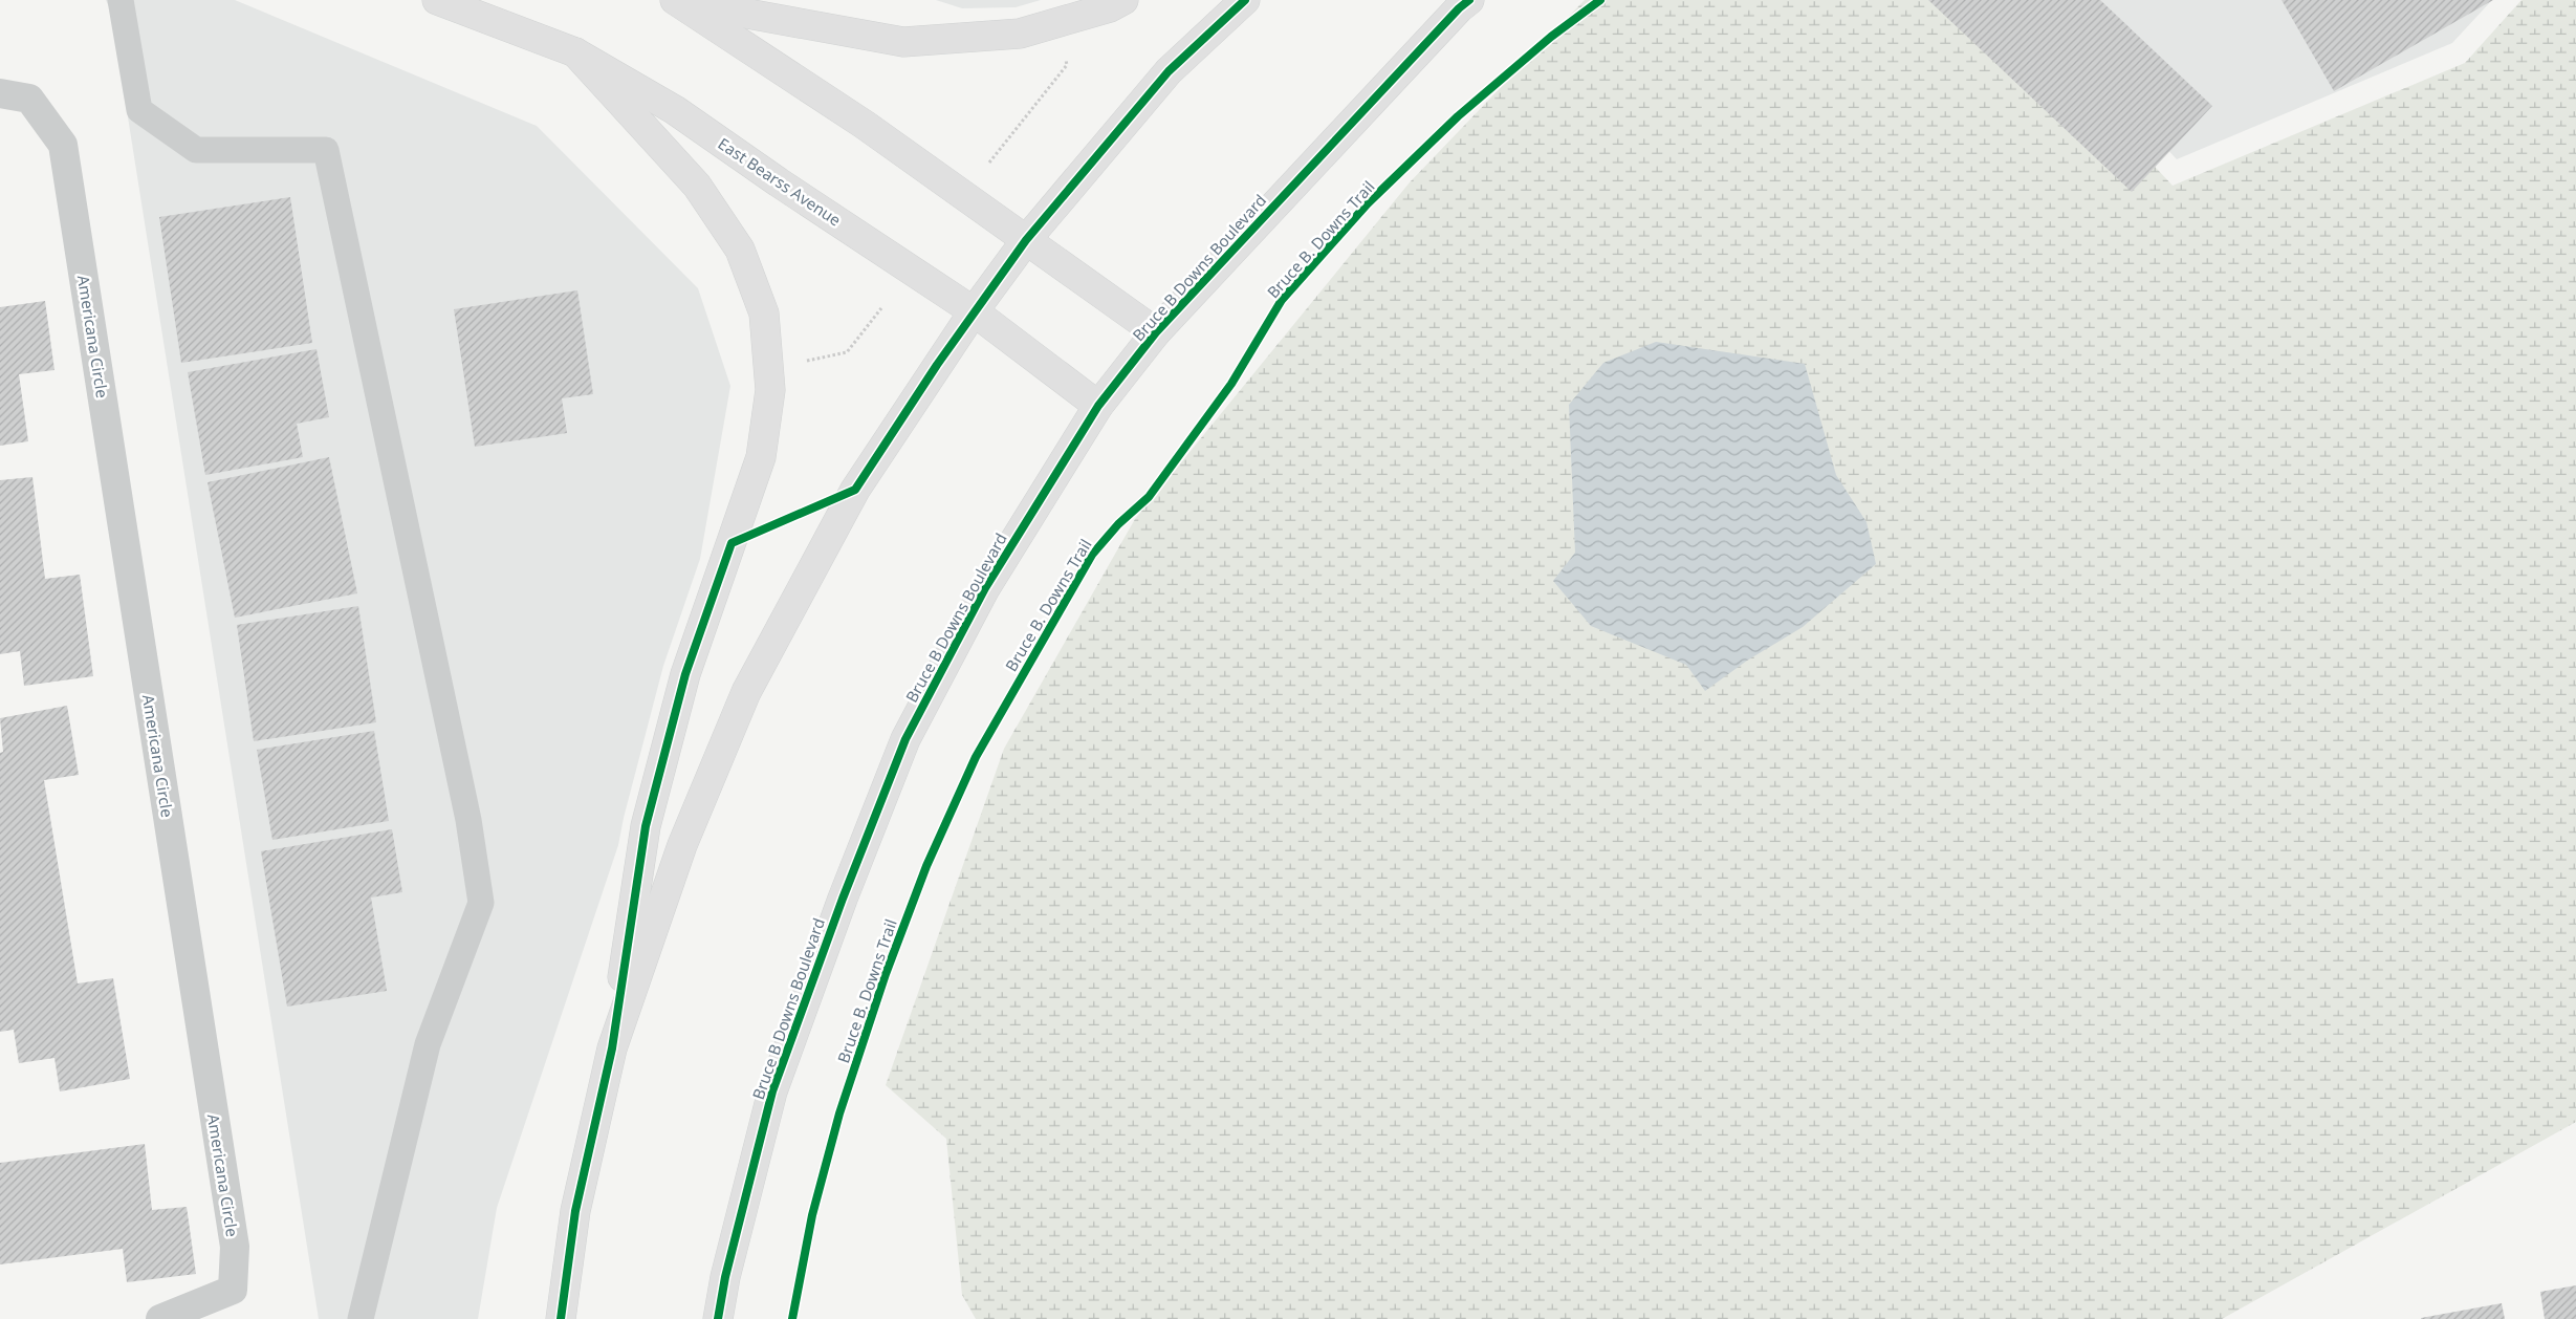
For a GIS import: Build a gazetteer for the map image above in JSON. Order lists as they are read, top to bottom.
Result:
{
  "streets": {
    "main road": ["East Bearss Avenue", "Bruce B Downs Boulevard"],
    "street": ["Americana Circle"],
    "cycle path": ["Bruce B. Downs Trail"]
  },
  "crossings": [
    ["East Bearss Avenue", "Bruce B Downs Boulevard"]
  ]
}
